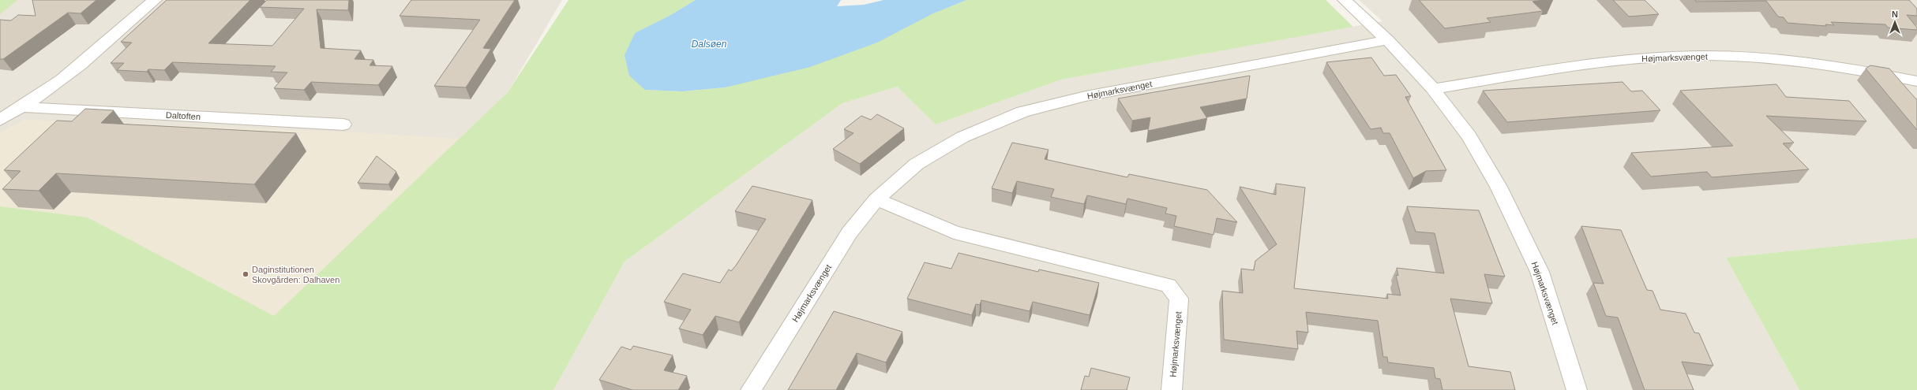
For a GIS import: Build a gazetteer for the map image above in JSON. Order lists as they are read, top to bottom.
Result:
{
  "streets": {
    "street": ["Højmarksvænget", "Daltoften"]
  },
  "water": ["Dalsøen"],
  "places": ["Daginstitutionen Skovgården: Dalhaven"],
  "north": "top"
}
